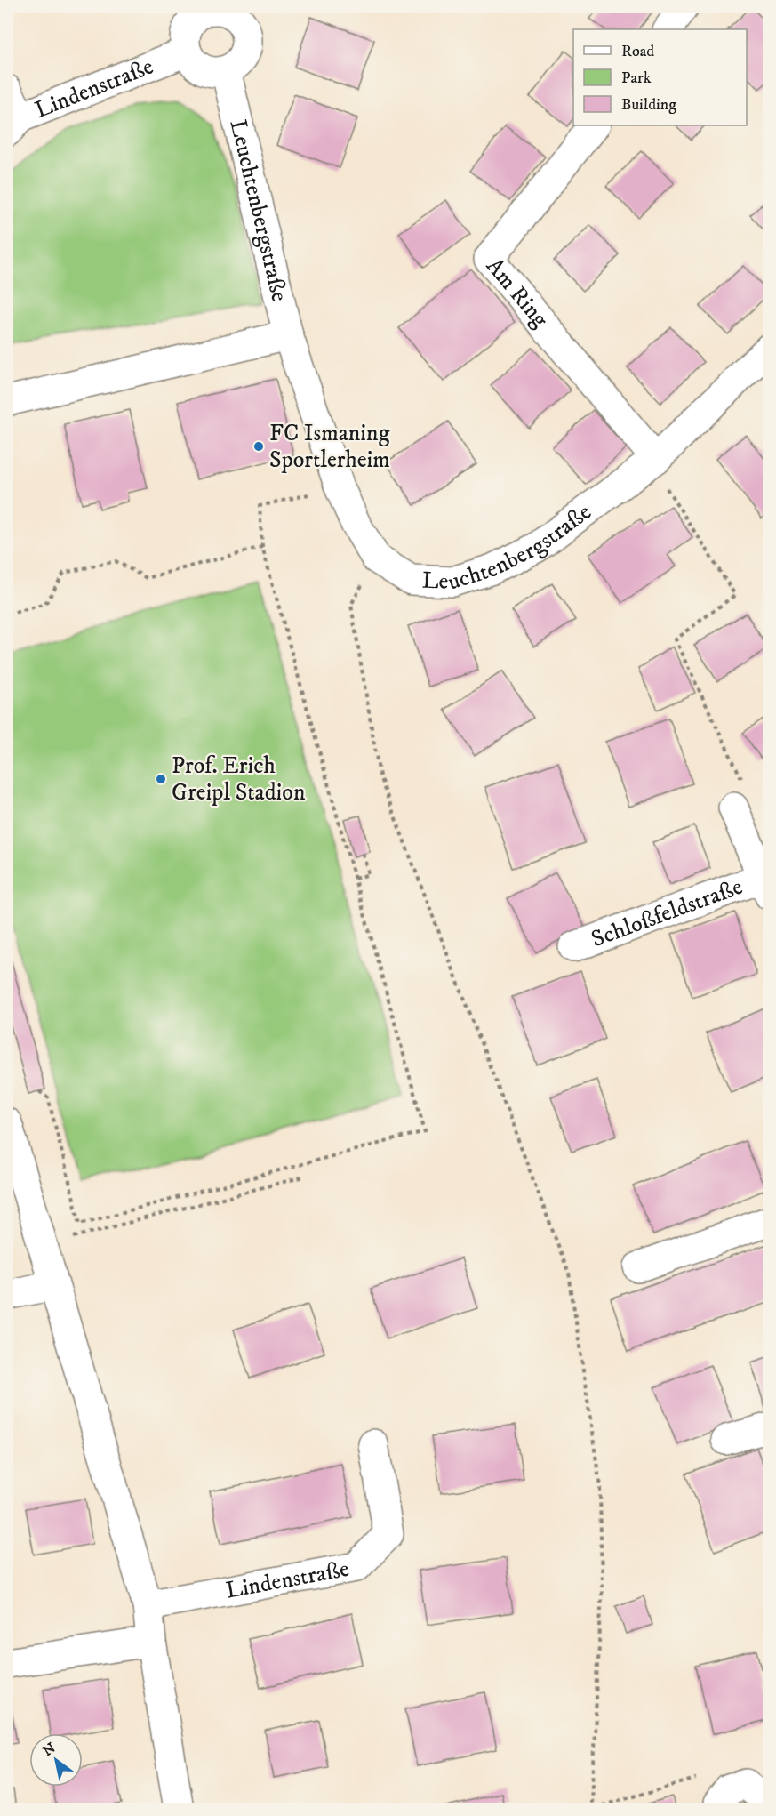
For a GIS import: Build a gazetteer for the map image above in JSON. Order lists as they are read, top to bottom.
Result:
{
  "streets": {
    "street": [
      "Lindenstraße",
      "Leuchtenbergstraße",
      "Am Ring",
      "Schloßfeldstraße"
    ]
  },
  "crossings": [
    ["Lindenstraße", "Leuchtenbergstraße"],
    ["Leuchtenbergstraße", "Am Ring"]
  ],
  "places": ["FC Ismaning Sportlerheim", "Prof. Erich Greipl Stadion"],
  "legend": ["Road", "Park", "Building"],
  "north": "top left"
}
